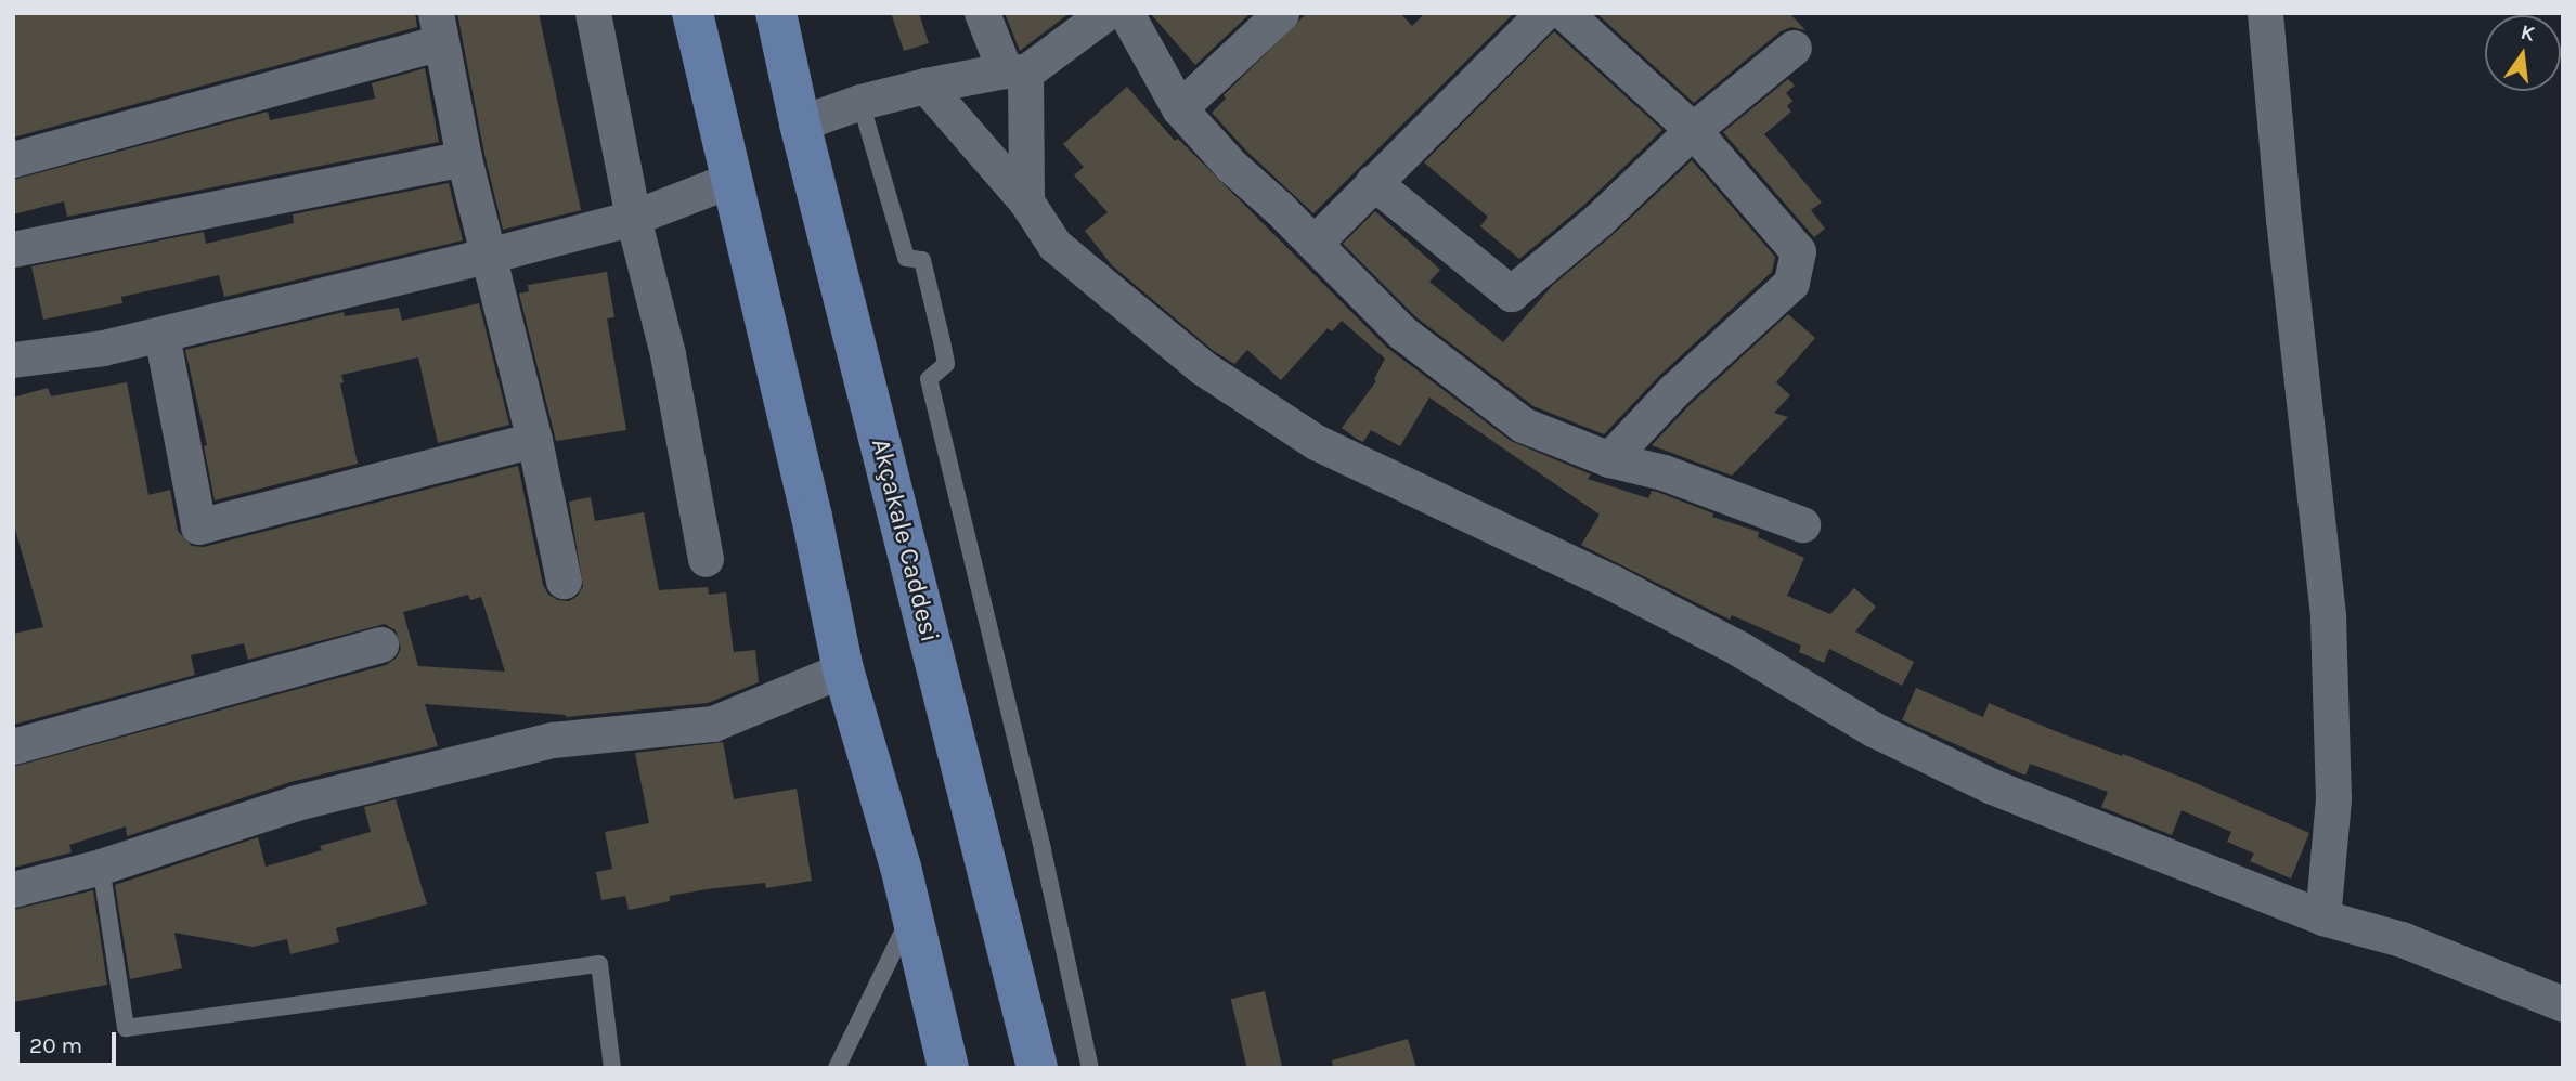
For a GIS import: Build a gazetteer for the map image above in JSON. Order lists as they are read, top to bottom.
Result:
{
  "streets": {
    "main road": ["Akçakale Caddesi"]
  },
  "scale_bar": "20 m",
  "north": "top"
}
